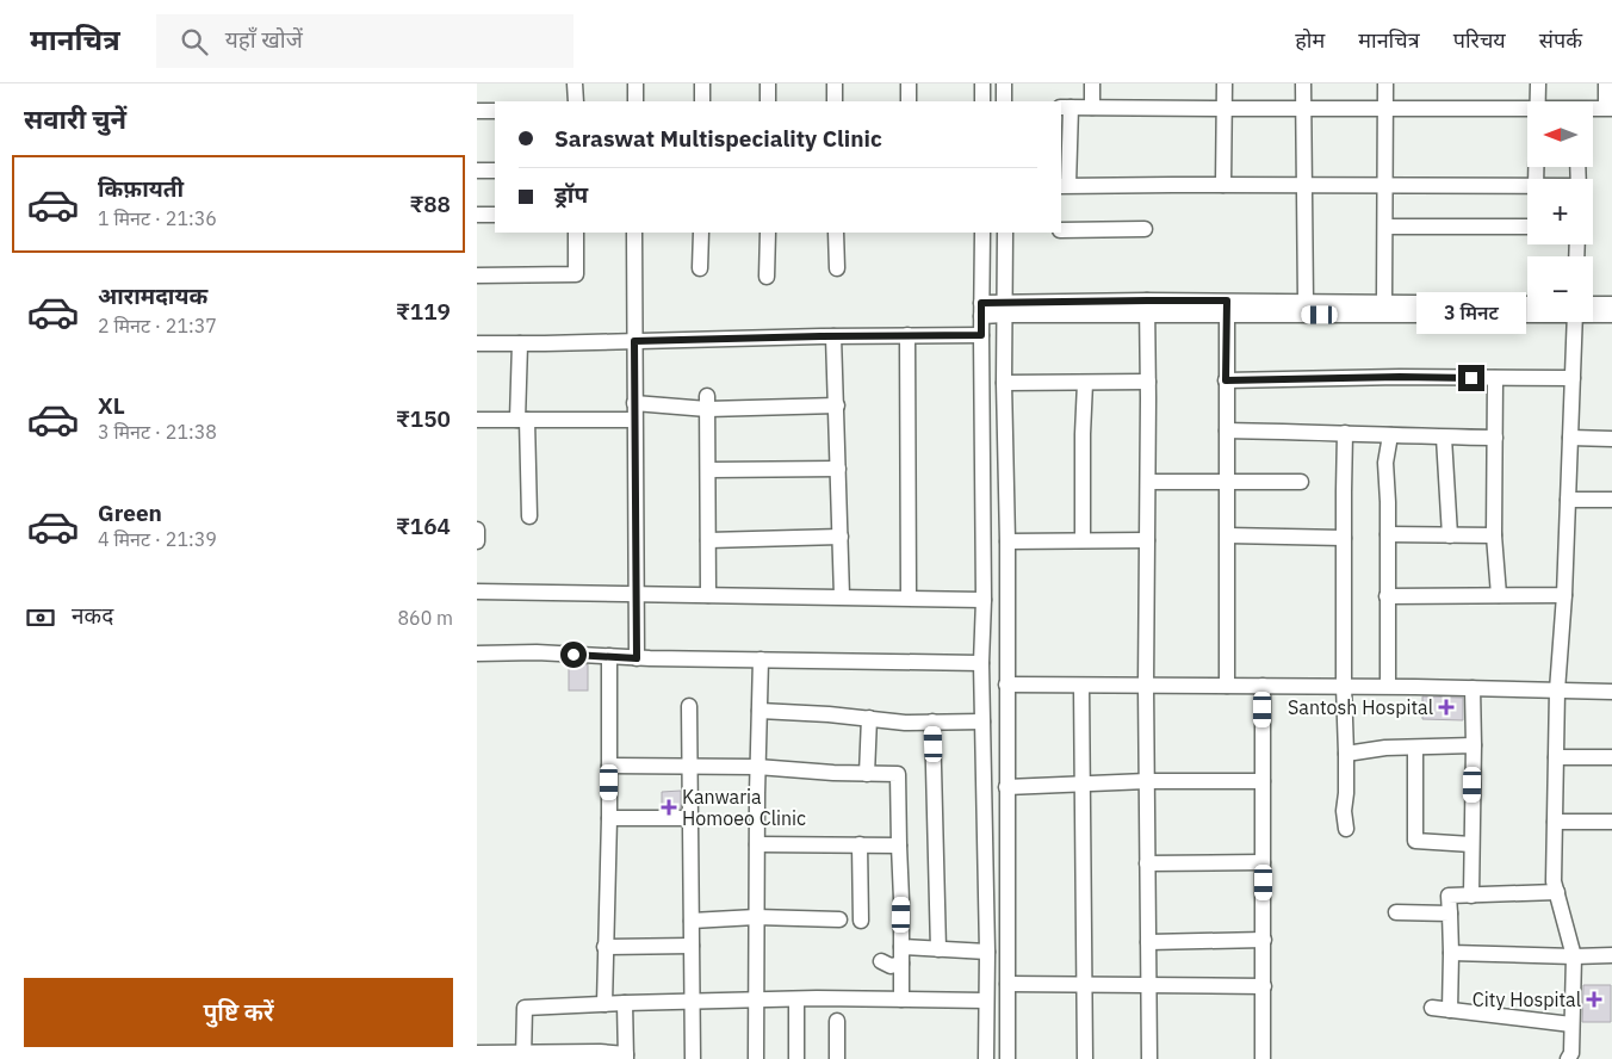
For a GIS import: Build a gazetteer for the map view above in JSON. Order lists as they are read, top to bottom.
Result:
{
  "places": {
    "health": ["Santosh Hospital", "Kanwaria Homoeo Clinic", "City Hospital"]
  },
  "north": "left",
  "page": {
    "header": "मानचित्र",
    "search": "यहाँ खोजें",
    "nav": [
      "होम",
      "मानचित्र",
      "परिचय",
      "संपर्क"
    ],
    "heading": "सवारी चुनें",
    "map_buttons": ["+", "−"],
    "banner": ["Saraswat Multispeciality Clinic", "ड्रॉप"],
    "list": [
      {
        "name": "किफ़ायती",
        "note": "1 मिनट · 21:36",
        "value": "₹88"
      },
      {
        "name": "आरामदायक",
        "note": "2 मिनट · 21:37",
        "value": "₹119"
      },
      {
        "name": "XL",
        "note": "3 मिनट · 21:38",
        "value": "₹150"
      },
      {
        "name": "Green",
        "note": "4 मिनट · 21:39",
        "value": "₹164"
      }
    ],
    "bubble": "3 मिनट",
    "pay": ["नकद", "860 m"],
    "buttons": "पुष्टि करें"
  }
}
